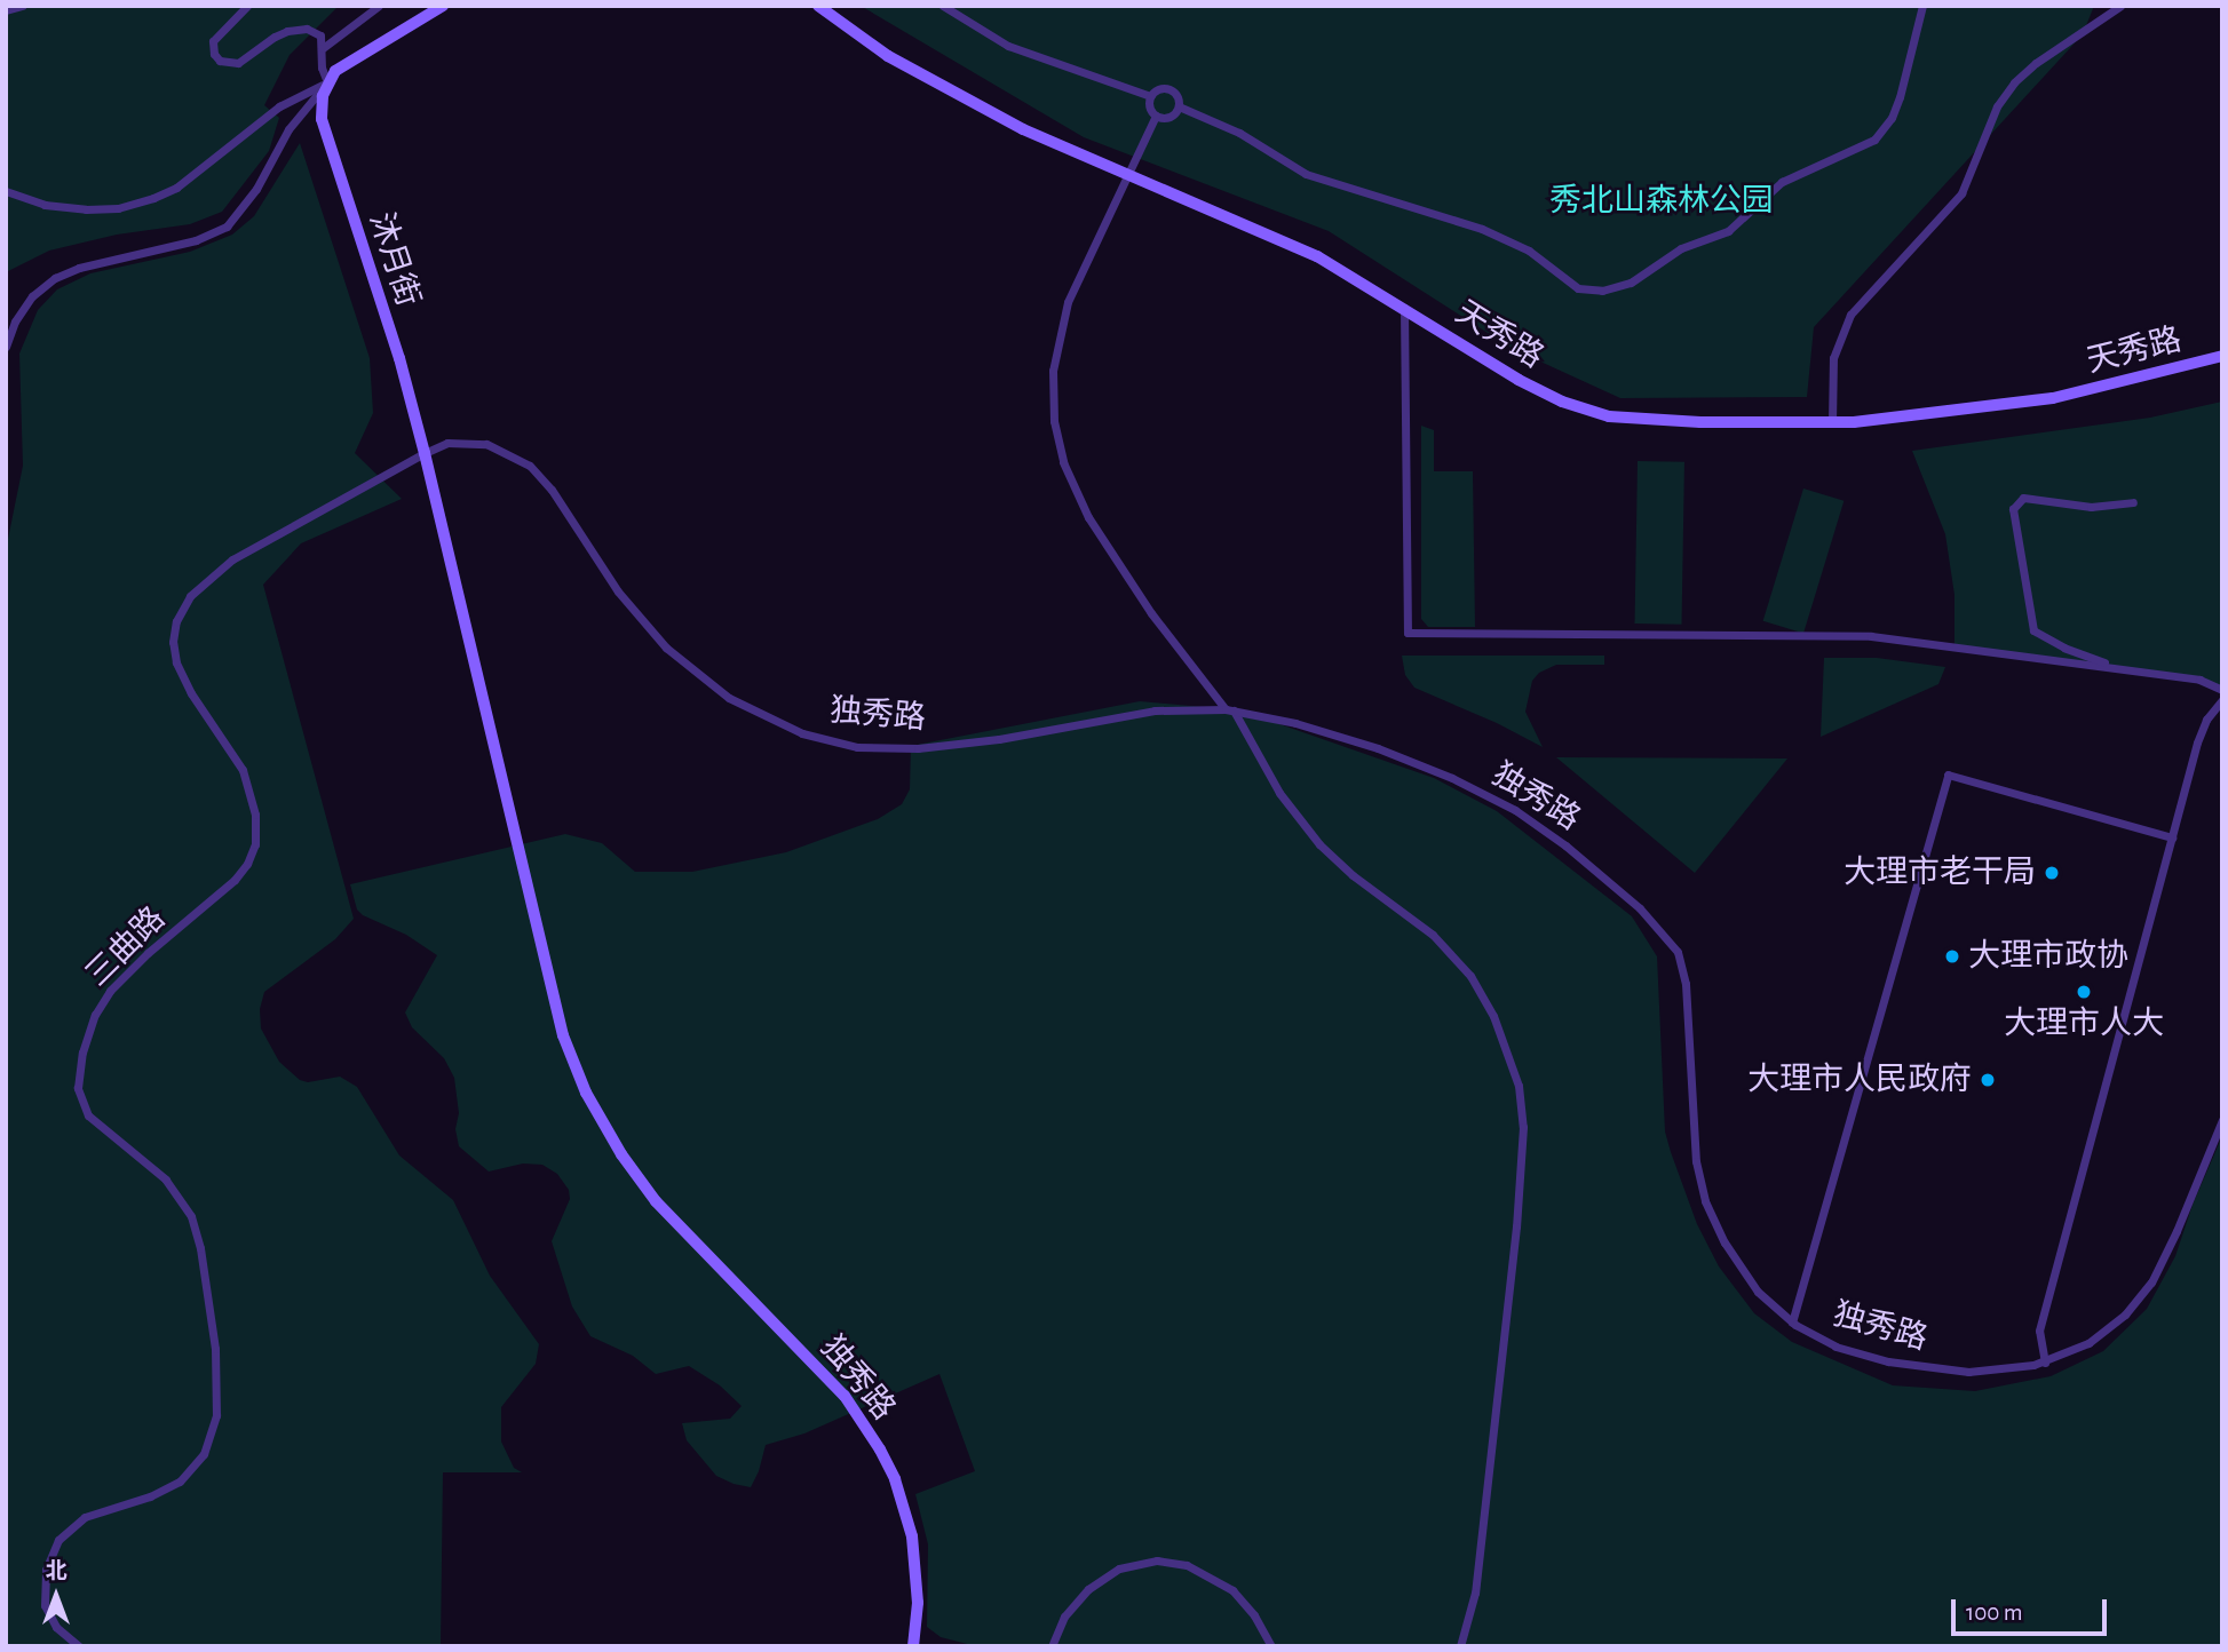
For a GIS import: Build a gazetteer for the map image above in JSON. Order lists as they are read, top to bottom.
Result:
{
  "streets": {
    "main road": ["沐月街", "天秀路", "独秀路"],
    "street": ["三曲路"]
  },
  "crossings": [
    ["沐月街", "独秀路"],
    ["沐月街", "三曲路"],
    ["独秀路", "三曲路"]
  ],
  "parks": ["秀北山森林公园"],
  "places": [
    "大理市老干局",
    "大理市政协",
    "大理市人大",
    "大理市人民政府"
  ],
  "scale_bar": "100 m",
  "north": "top"
}
